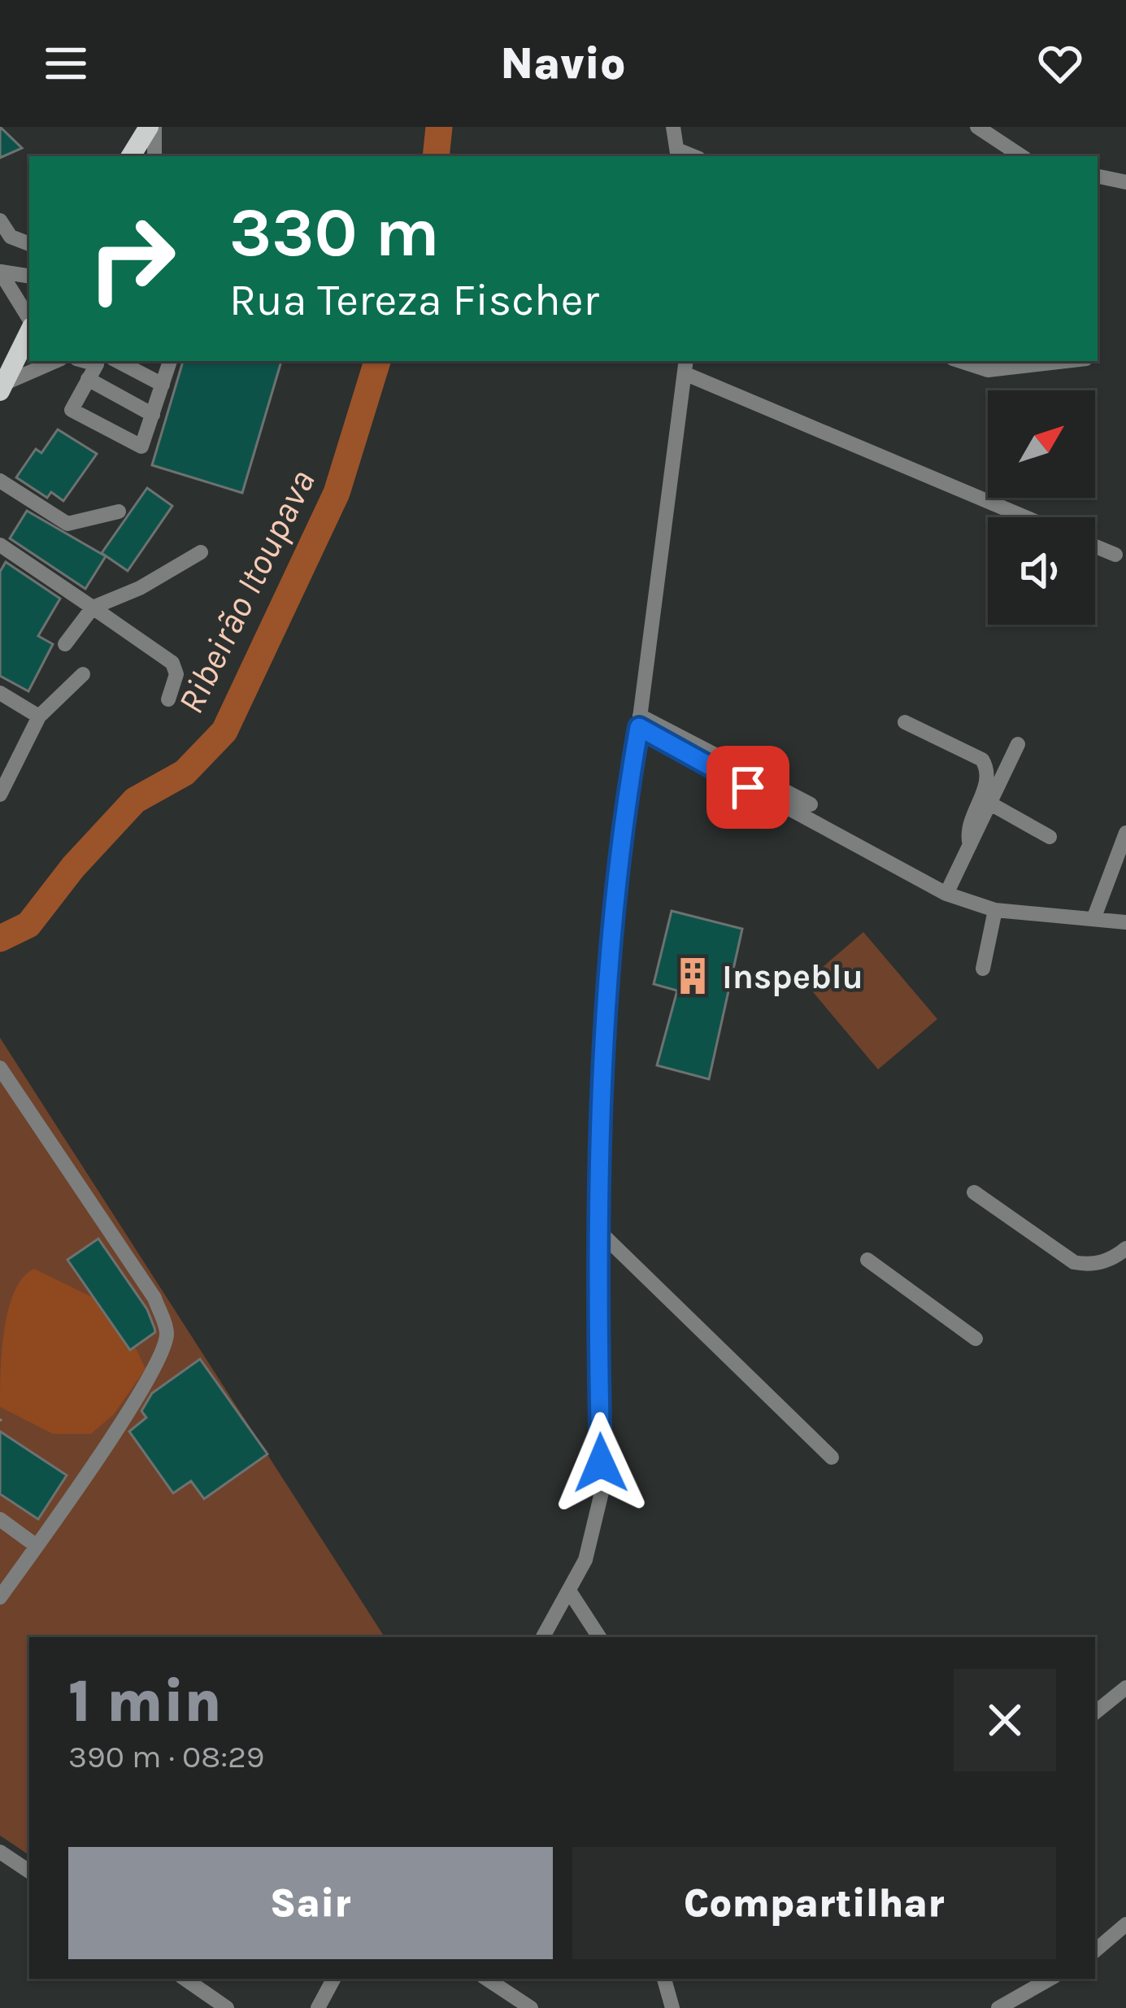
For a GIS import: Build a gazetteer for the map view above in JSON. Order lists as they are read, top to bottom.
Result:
{
  "water": ["Ribeirão Itoupava"],
  "places": {
    "building": ["Inspeblu"]
  },
  "north": "top right",
  "page": {
    "header": "Navio",
    "turn": ["330 m", "Rua Tereza Fischer"],
    "heading": ["1 min", "390 m · 08:29"],
    "buttons": ["Sair", "Compartilhar"]
  }
}
